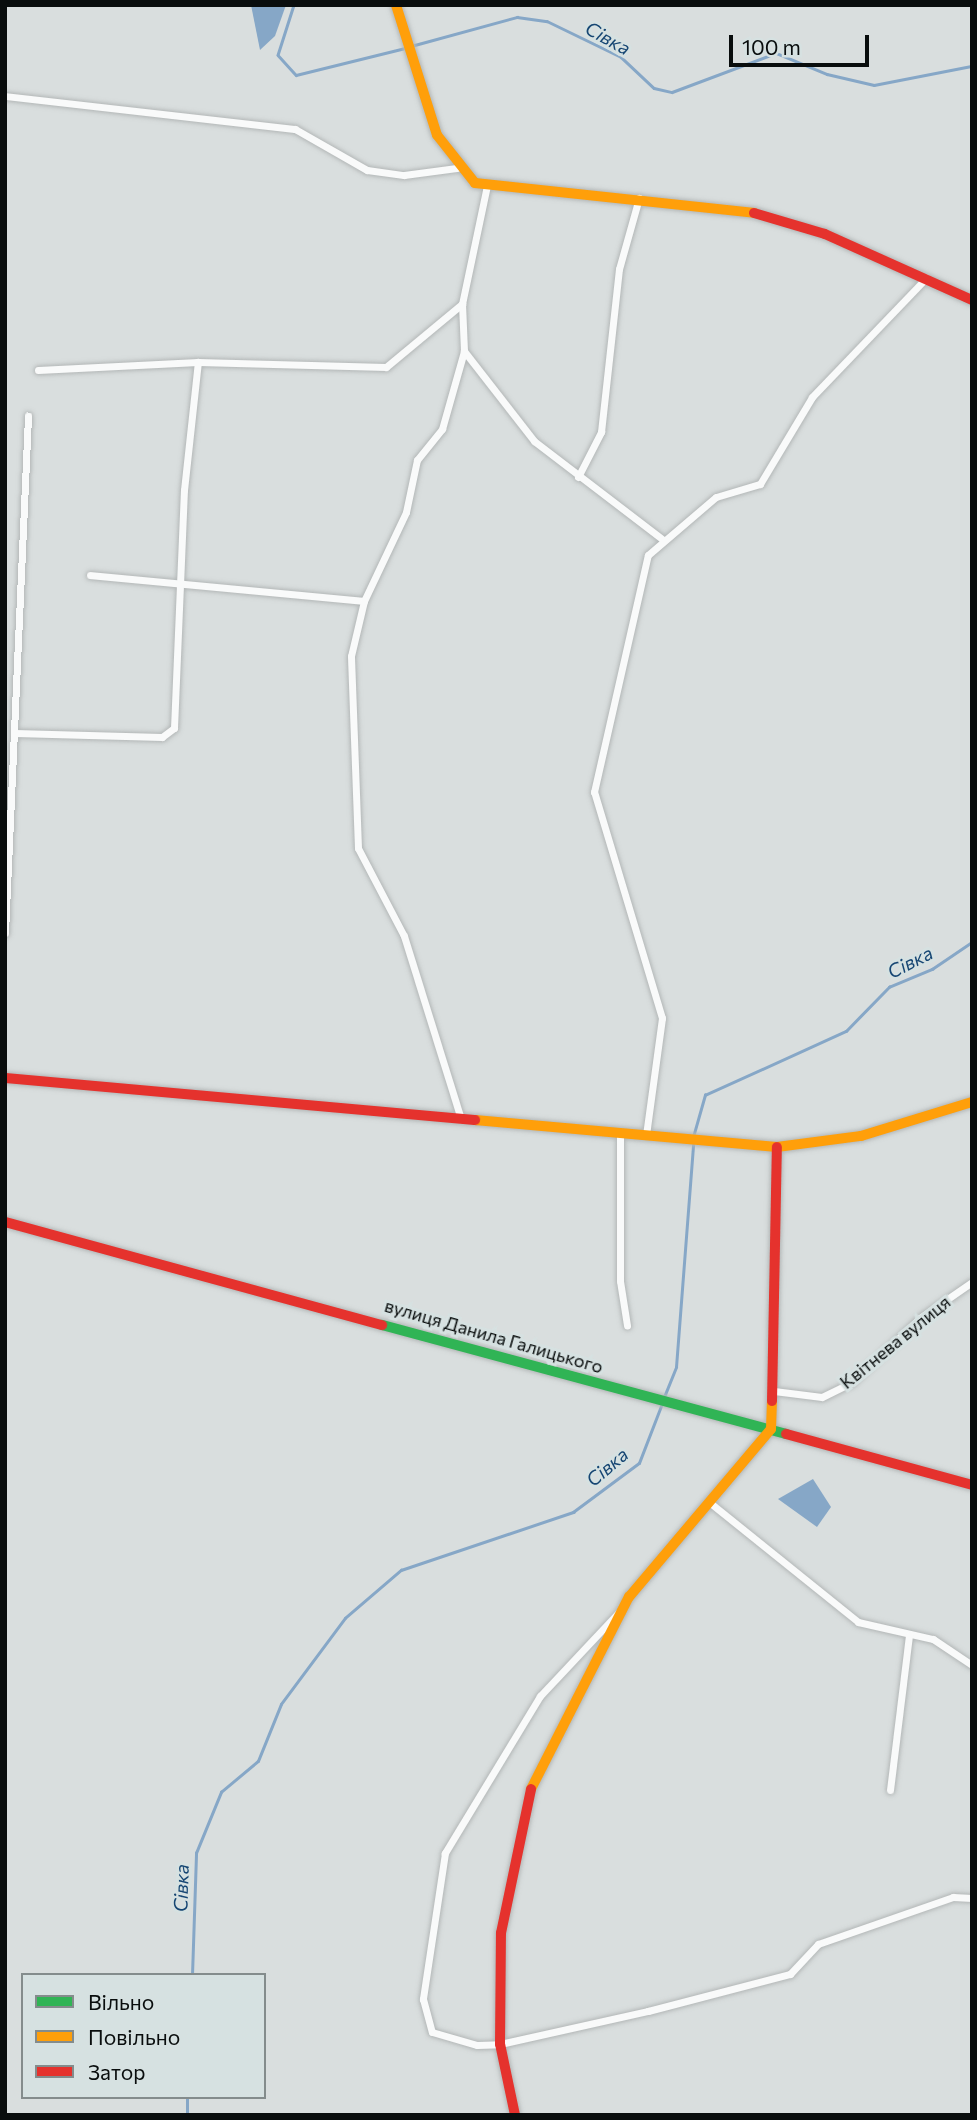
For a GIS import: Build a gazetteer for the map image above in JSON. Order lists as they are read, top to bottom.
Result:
{
  "streets": {
    "street": ["вулиця Данила Галицького", "Квітнева вулиця"]
  },
  "water": ["Сівка"],
  "legend": ["Вільно", "Повільно", "Затор"],
  "scale_bar": "100 m"
}
